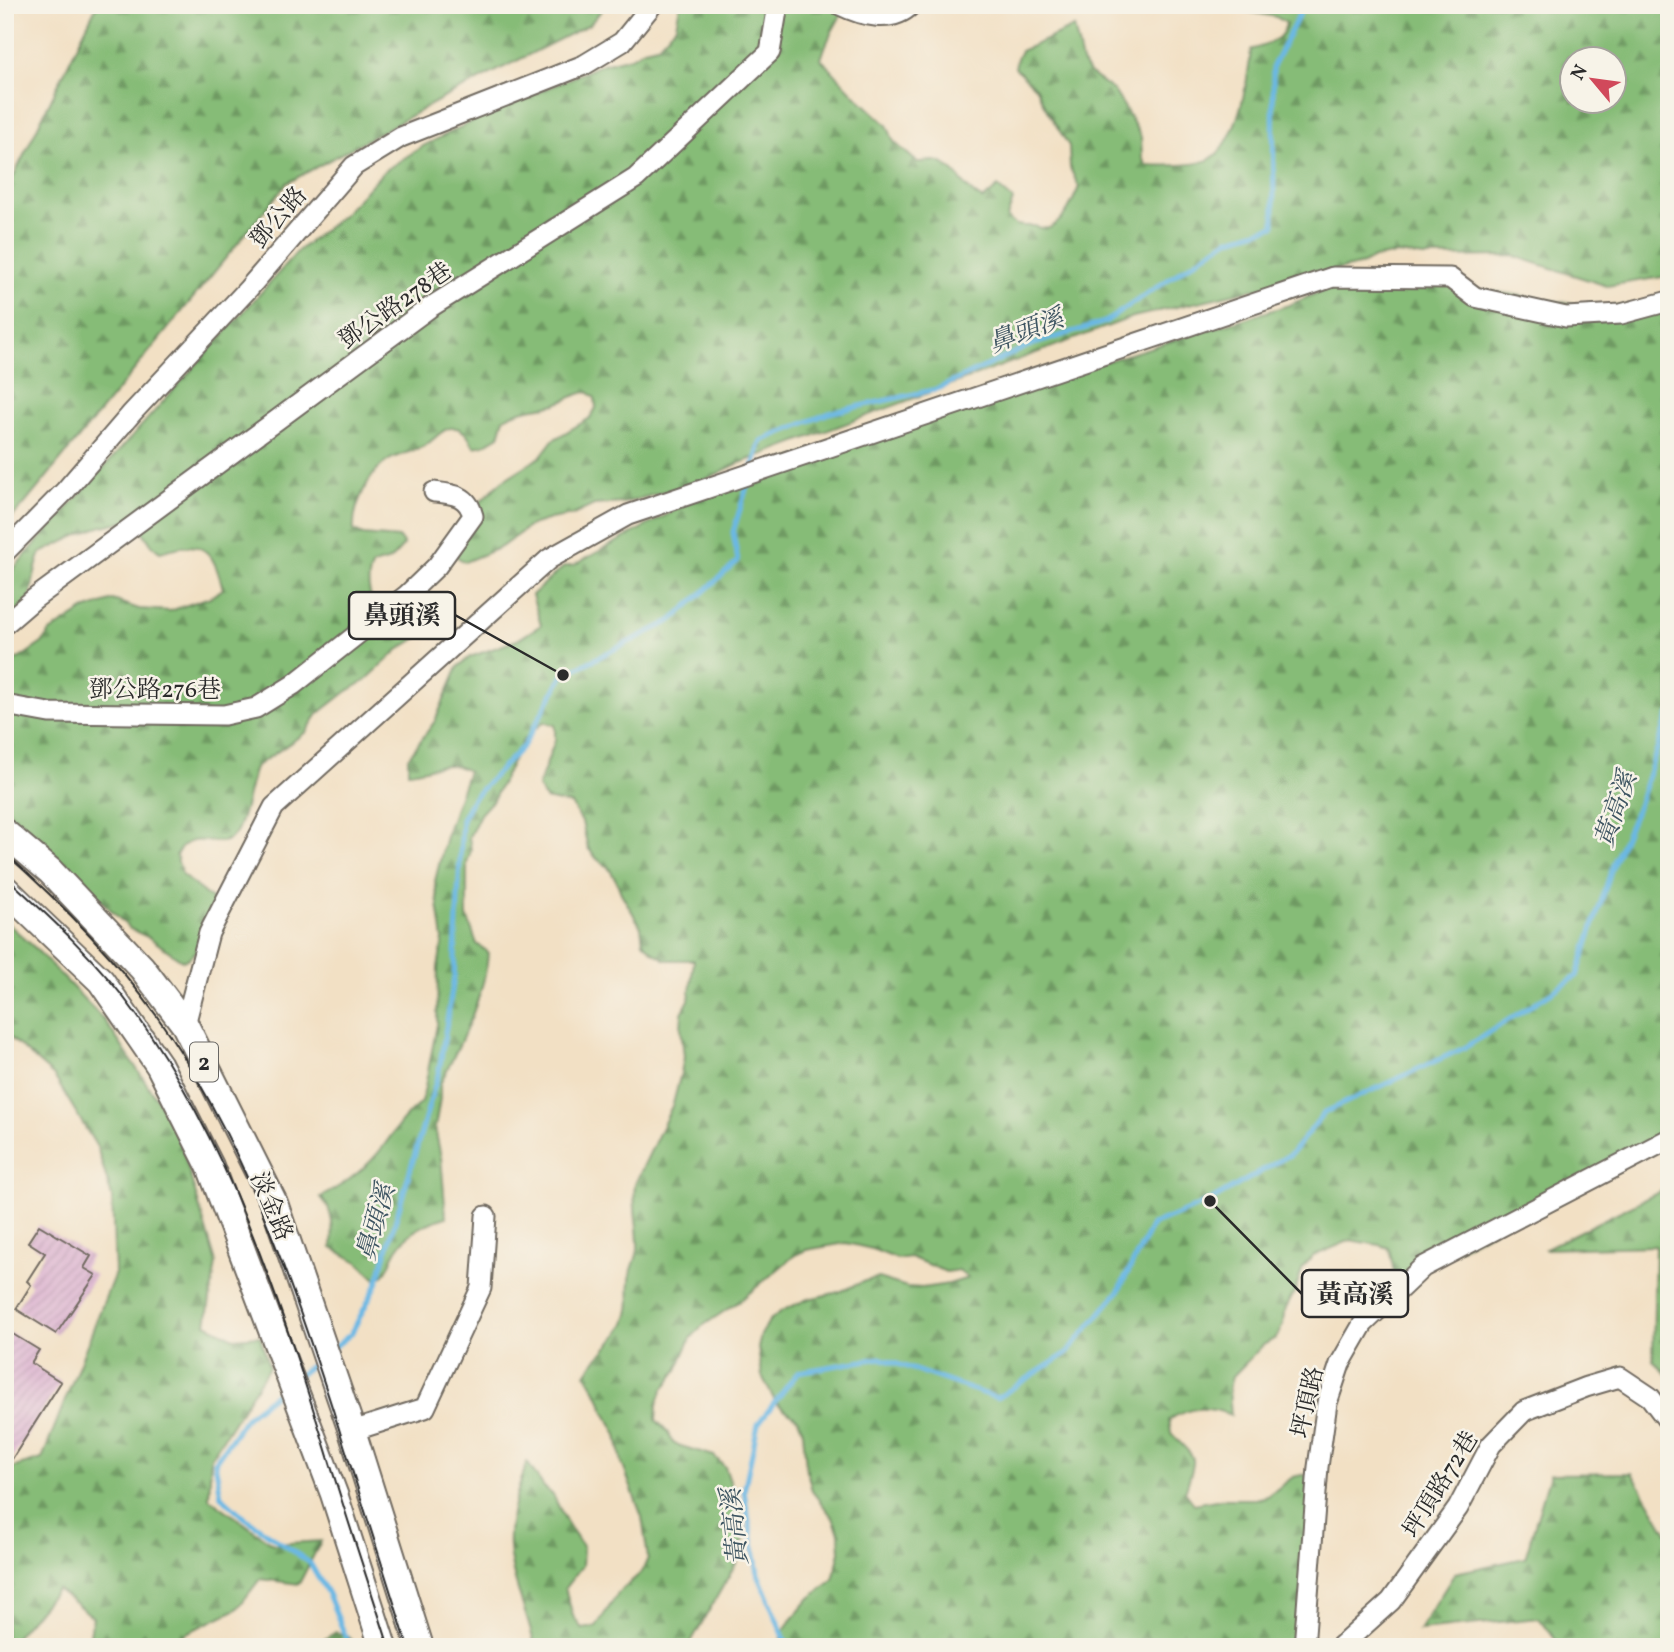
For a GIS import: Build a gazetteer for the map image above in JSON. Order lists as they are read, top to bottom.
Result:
{
  "streets": {
    "main road": ["2", "淡金路"],
    "street": [
      "鄧公路",
      "鄧公路278巷",
      "鄧公路276巷",
      "坪頂路",
      "坪頂路72巷"
    ]
  },
  "water": ["鼻頭溪", "黃高溪"],
  "places": ["鼻頭溪", "黃高溪"],
  "north": "top left"
}
